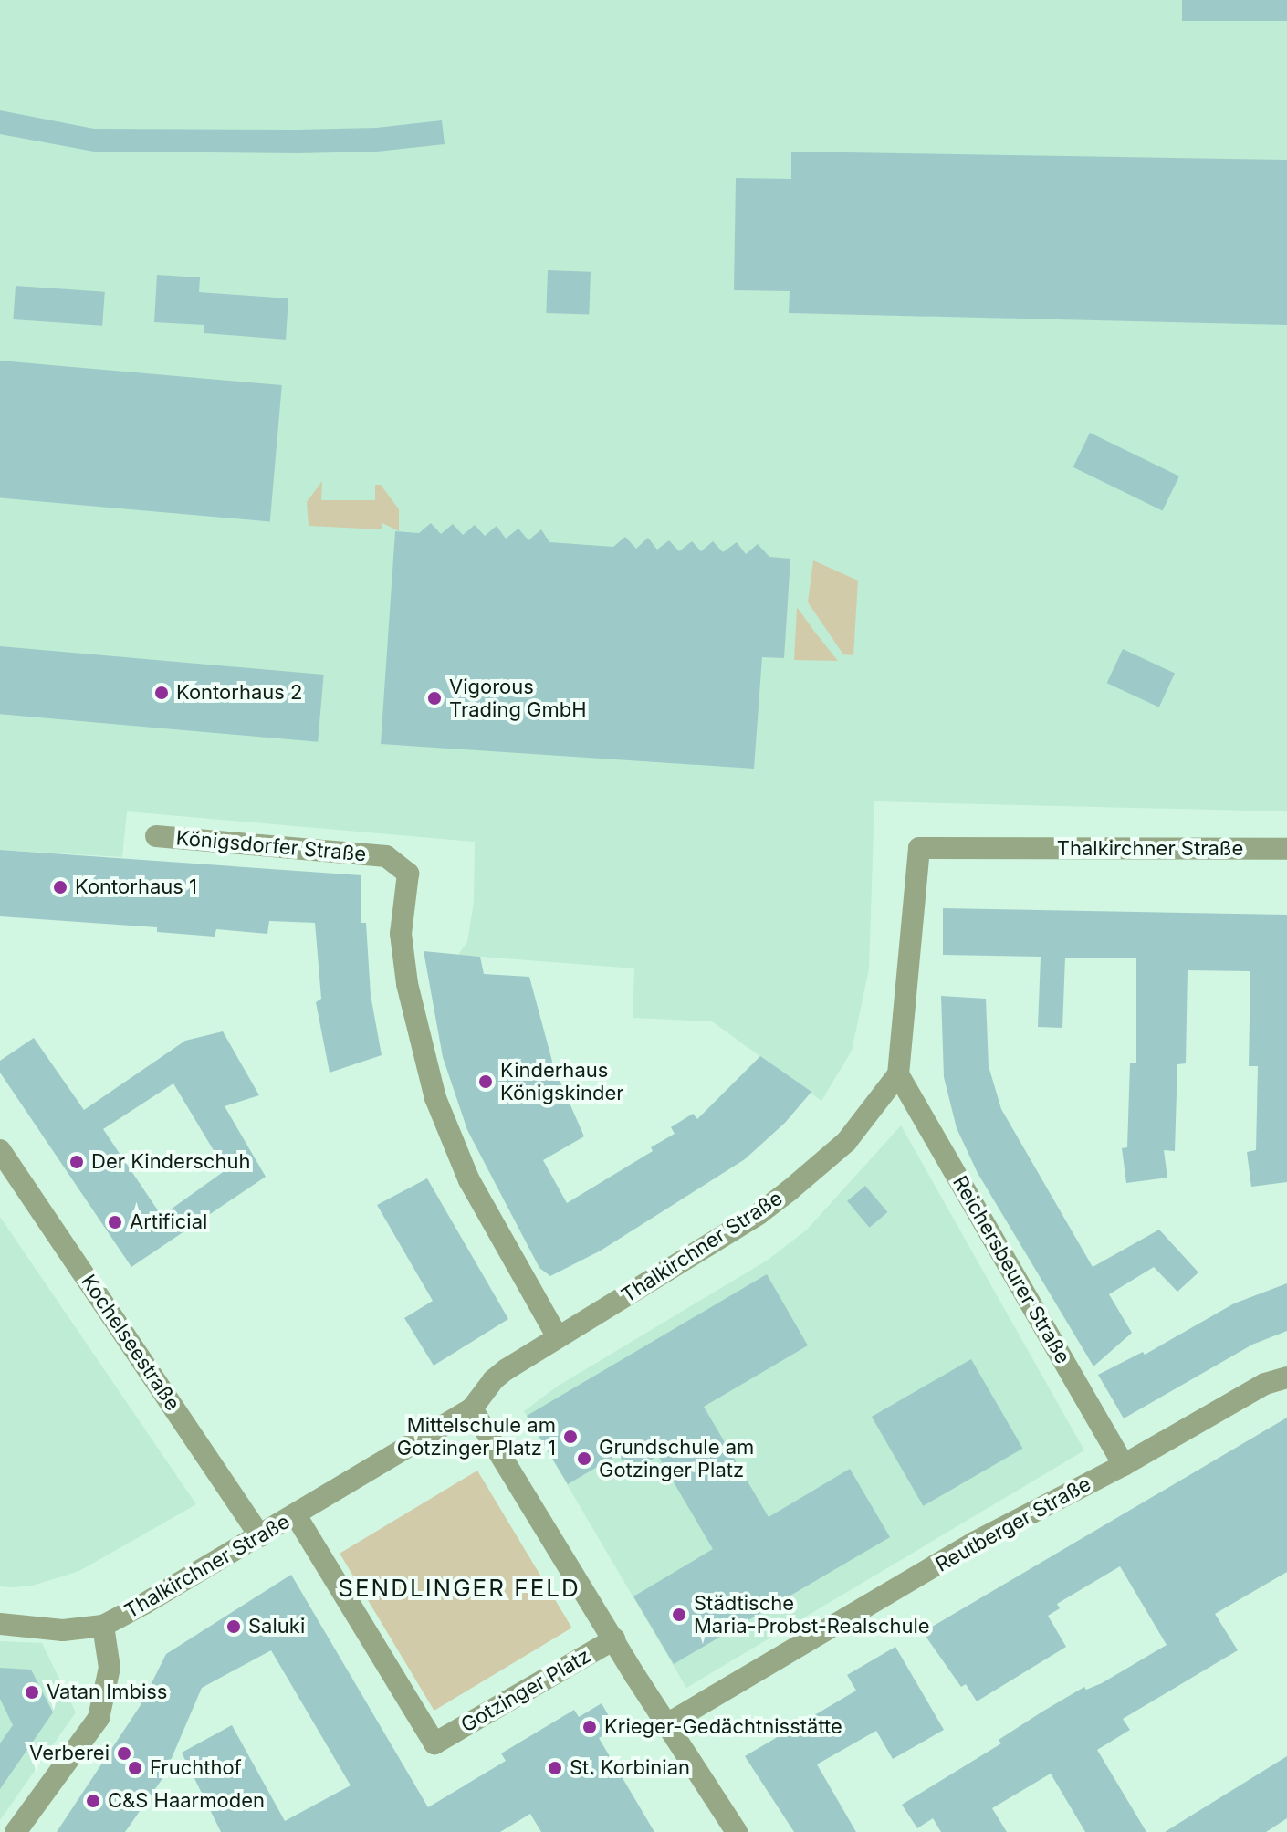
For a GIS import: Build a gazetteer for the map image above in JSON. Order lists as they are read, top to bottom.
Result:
{
  "streets": {
    "street": [
      "Königsdorfer Straße",
      "Thalkirchner Straße",
      "Reichersbeurer Straße",
      "Kochelseestraße",
      "Reutberger Straße",
      "Gotzinger Platz"
    ]
  },
  "crossings": [
    ["Königsdorfer Straße", "Thalkirchner Straße"],
    ["Thalkirchner Straße", "Reichersbeurer Straße"],
    ["Thalkirchner Straße", "Kochelseestraße"],
    ["Thalkirchner Straße", "Gotzinger Platz"],
    ["Reichersbeurer Straße", "Reutberger Straße"]
  ],
  "districts": ["SENDLINGER FELD"],
  "places": [
    "Kontorhaus 2",
    "Vigorous Trading GmbH",
    "Kontorhaus 1",
    "Kinderhaus Königskinder",
    "Der Kinderschuh",
    "Artificial",
    "Mittelschule am Gotzinger Platz 1",
    "Grundschule am Gotzinger Platz",
    "Städtische Maria-Probst-Realschule",
    "Saluki",
    "Vatan Imbiss",
    "Krieger-Gedächtnisstätte",
    "Verberei",
    "Fruchthof",
    "St. Korbinian",
    "C&S Haarmoden"
  ]
}
